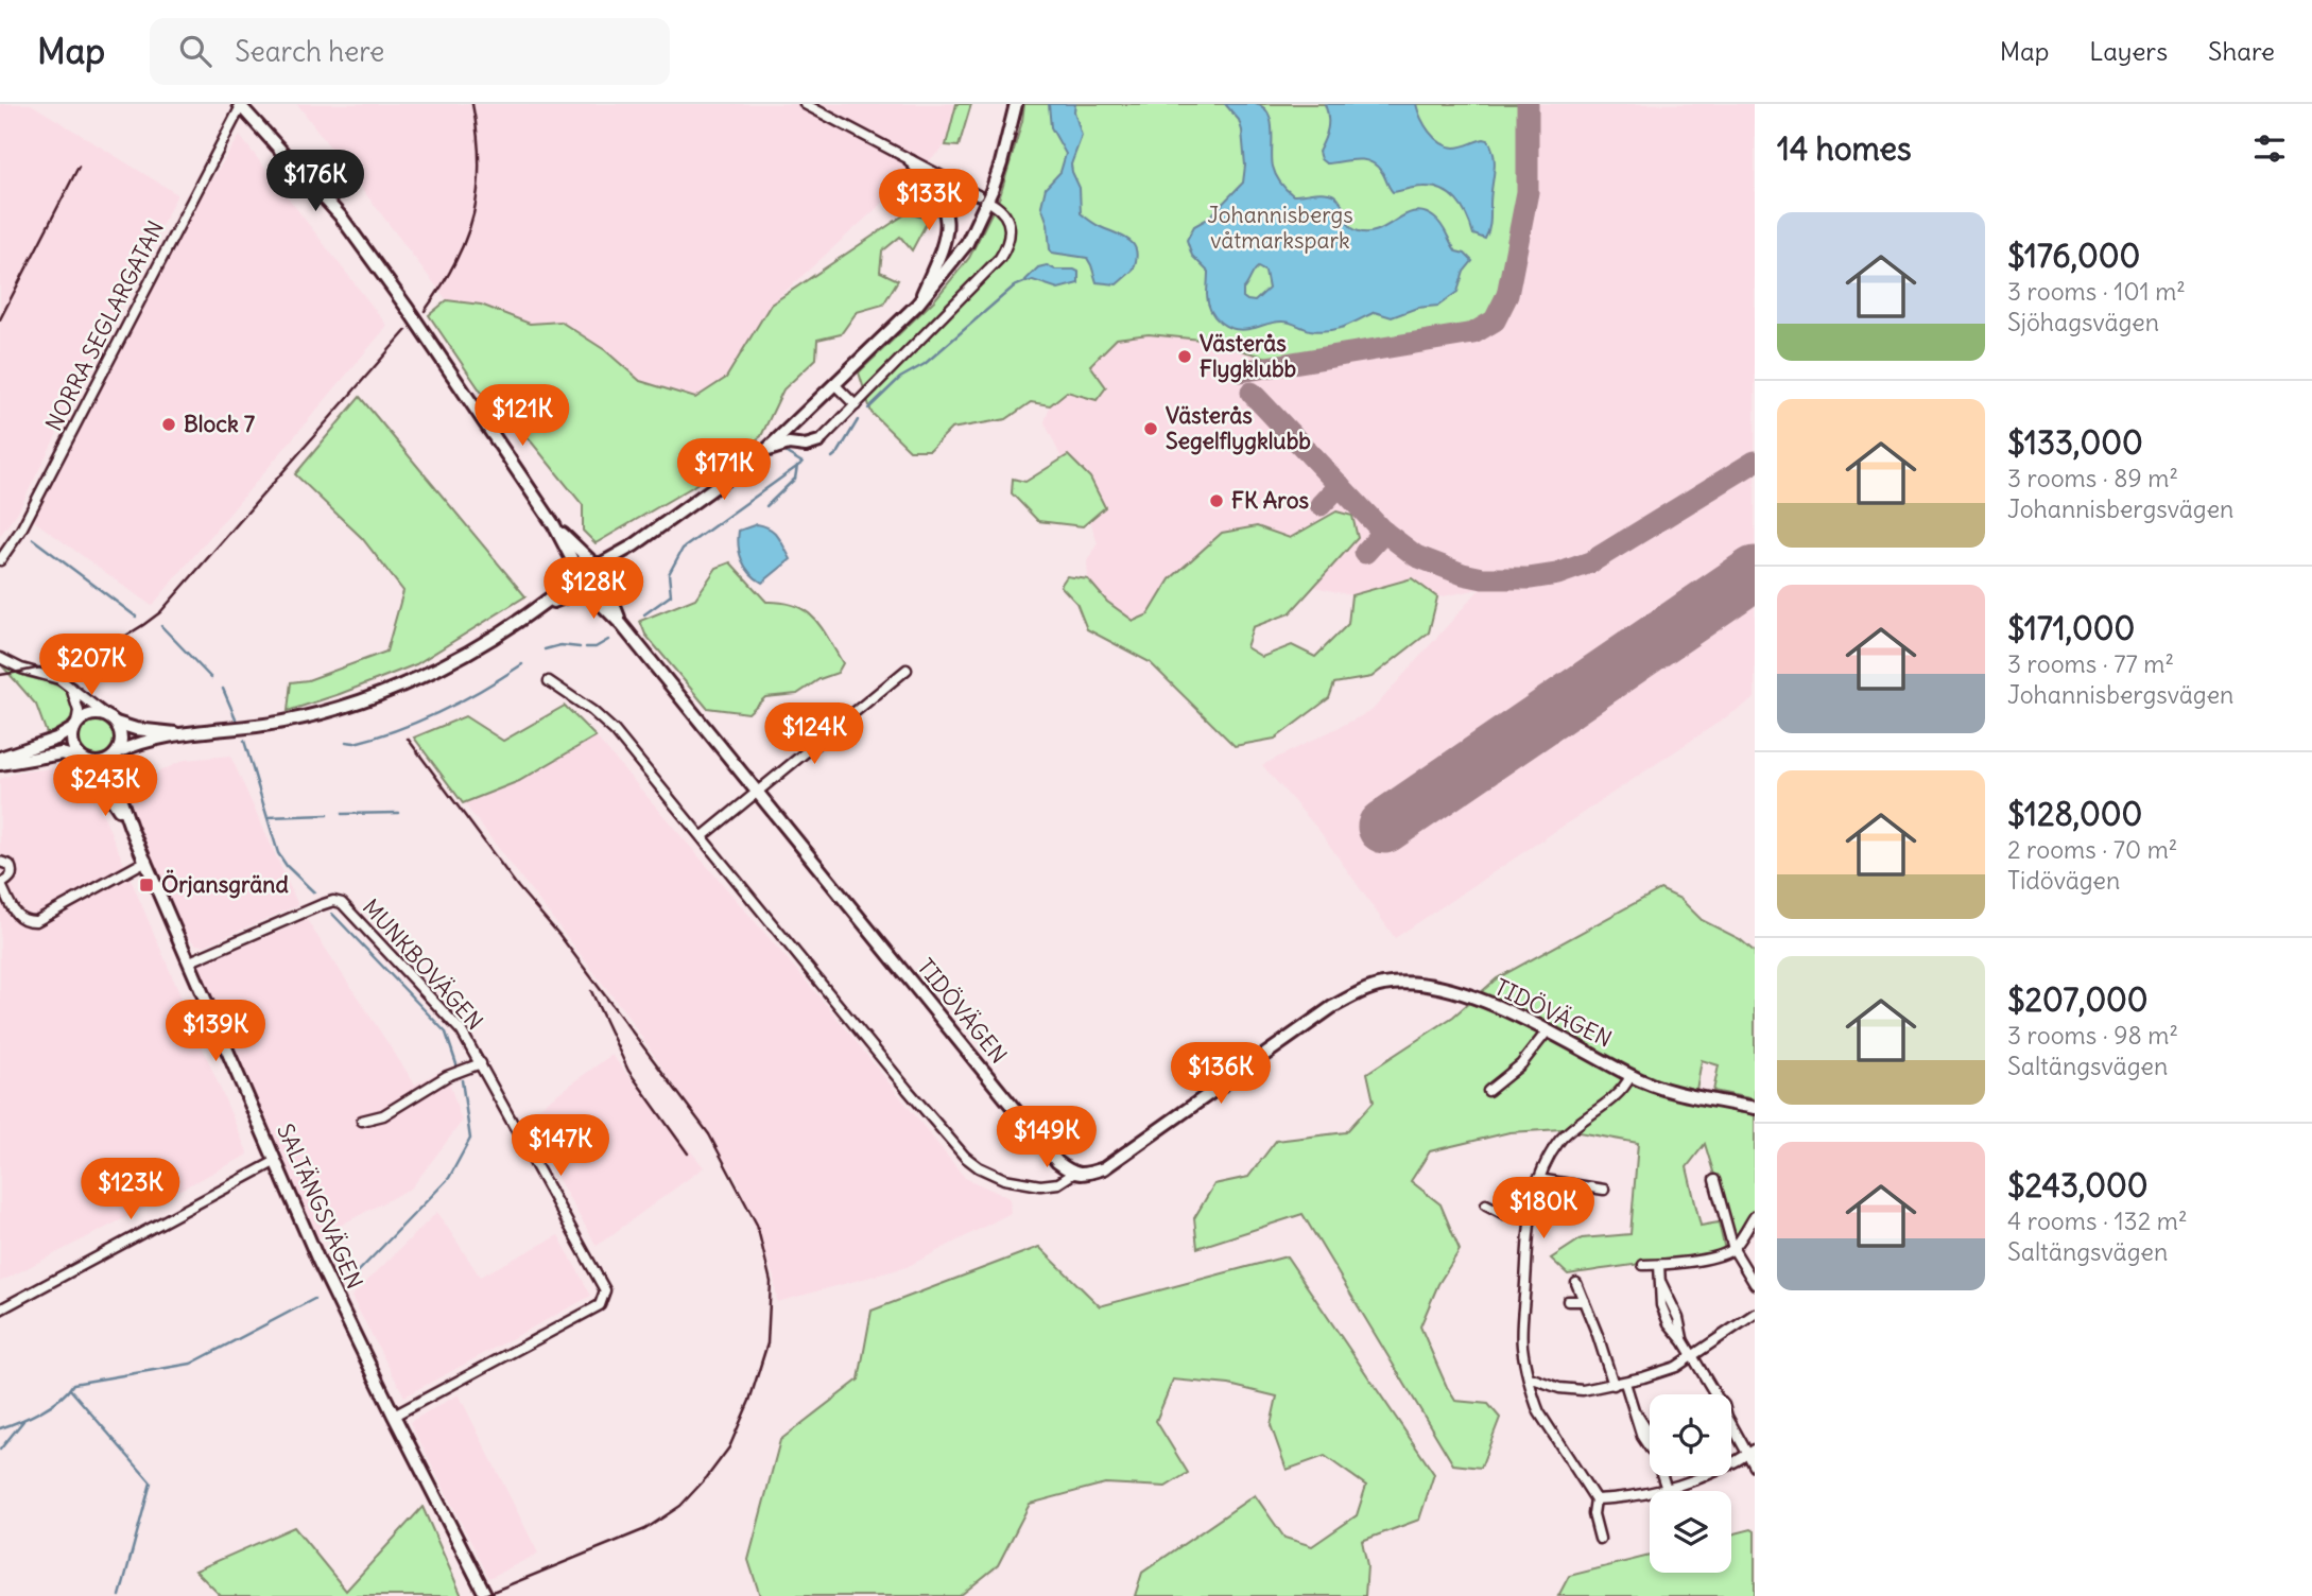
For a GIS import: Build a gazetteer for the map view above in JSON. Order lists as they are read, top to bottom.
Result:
{
  "streets": {
    "street": [
      "NORRA SEGLARGATAN",
      "MUNKBOVÄGEN",
      "TIDÖVÄGEN",
      "SALTÄNGSVÄGEN"
    ]
  },
  "crossings": [
    ["MUNKBOVÄGEN", "SALTÄNGSVÄGEN"]
  ],
  "parks": ["Johannisbergs våtmarkspark"],
  "places": {
    "other": [
      "Västerås Flygklubb",
      "Block 7",
      "Västerås Segelflygklubb",
      "FK Aros"
    ],
    "transit": ["Örjansgränd"]
  },
  "page": {
    "header": "Map",
    "search": "Search here",
    "nav": ["Map", "Layers", "Share"],
    "heading": "14 homes",
    "price": [
      "$176K",
      "$133K",
      "$121K",
      "$171K",
      "$128K",
      "$207K",
      "$124K",
      "$243K",
      "$139K",
      "$136K",
      "$149K",
      "$147K",
      "$123K",
      "$180K"
    ],
    "list": [
      {
        "name": "$176,000",
        "note": "3 rooms · 101 m² · Sjöhagsvägen"
      },
      {
        "name": "$133,000",
        "note": "3 rooms · 89 m² · Johannisbergsvägen"
      },
      {
        "name": "$171,000",
        "note": "3 rooms · 77 m² · Johannisbergsvägen"
      },
      {
        "name": "$128,000",
        "note": "2 rooms · 70 m² · Tidövägen"
      },
      {
        "name": "$207,000",
        "note": "3 rooms · 98 m² · Saltängsvägen"
      },
      {
        "name": "$243,000",
        "note": "4 rooms · 132 m² · Saltängsvägen"
      }
    ]
  }
}
